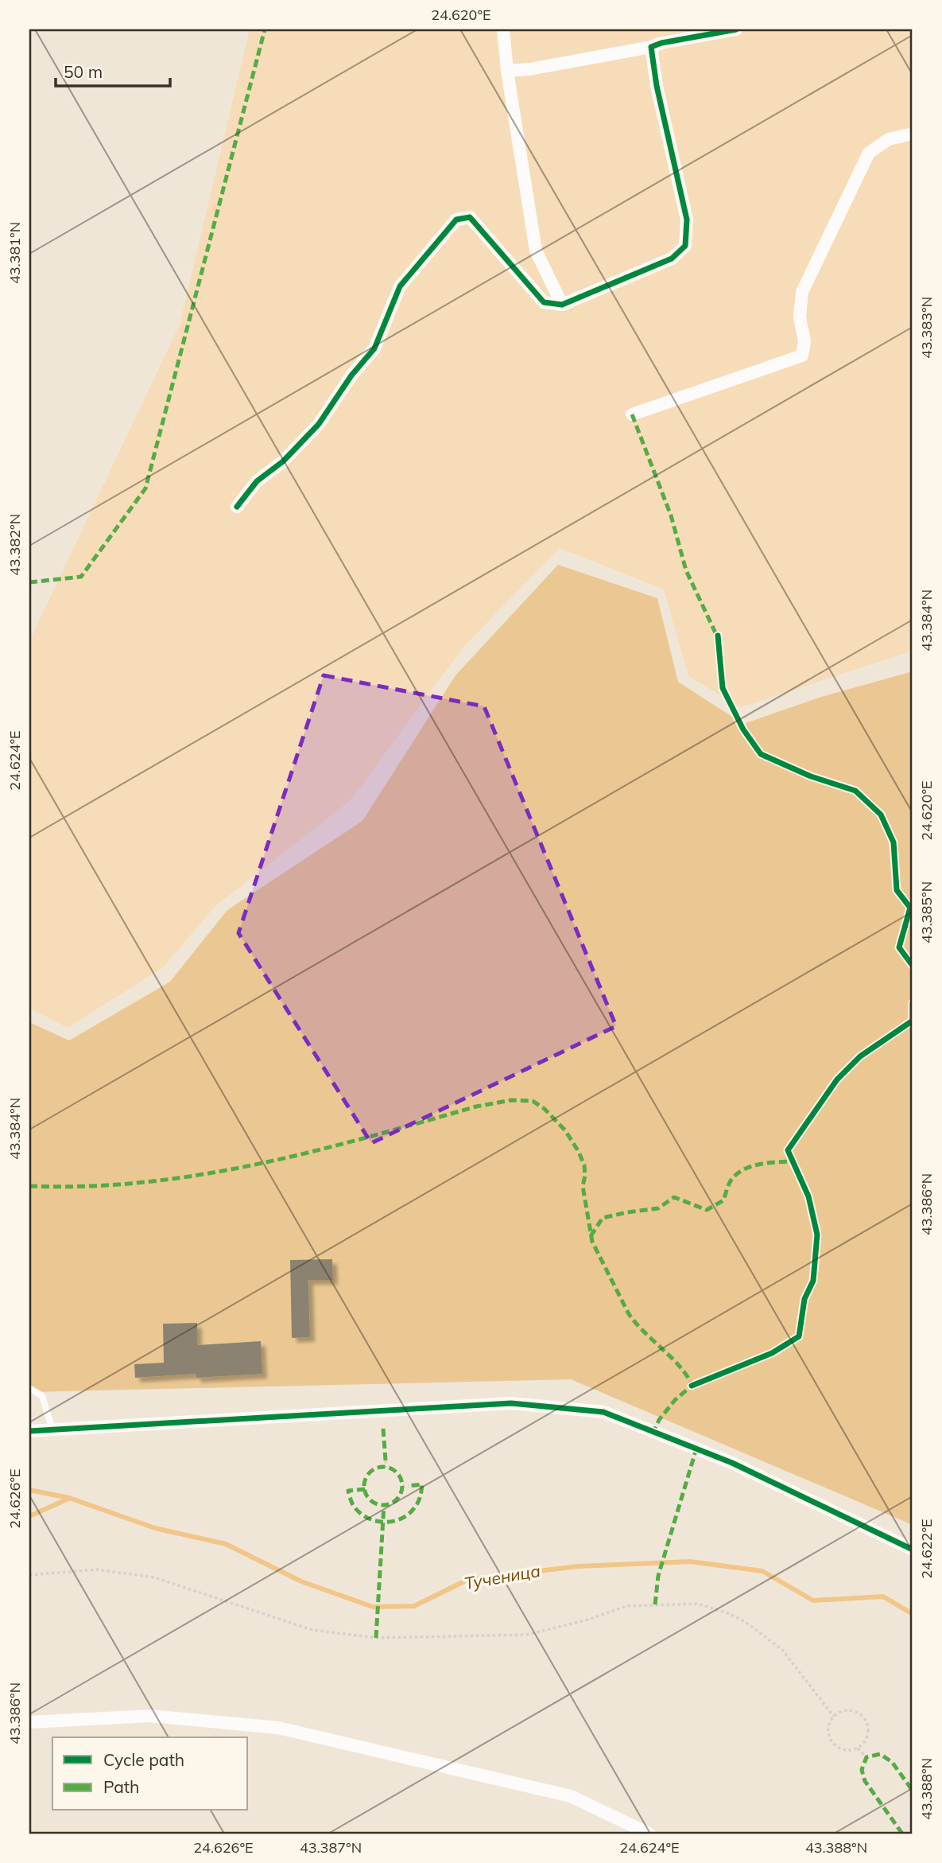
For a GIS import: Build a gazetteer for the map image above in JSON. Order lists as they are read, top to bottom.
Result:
{
  "water": ["Тученица"],
  "legend": ["Cycle path", "Path"],
  "scale_bar": "50 m",
  "coordinates": [
    "24.620°E",
    "43.381°N",
    "43.383°N",
    "43.382°N",
    "43.384°N",
    "24.624°E",
    "43.385°N",
    "43.386°N",
    "24.626°E",
    "24.622°E",
    "43.388°N",
    "43.387°N"
  ]
}
